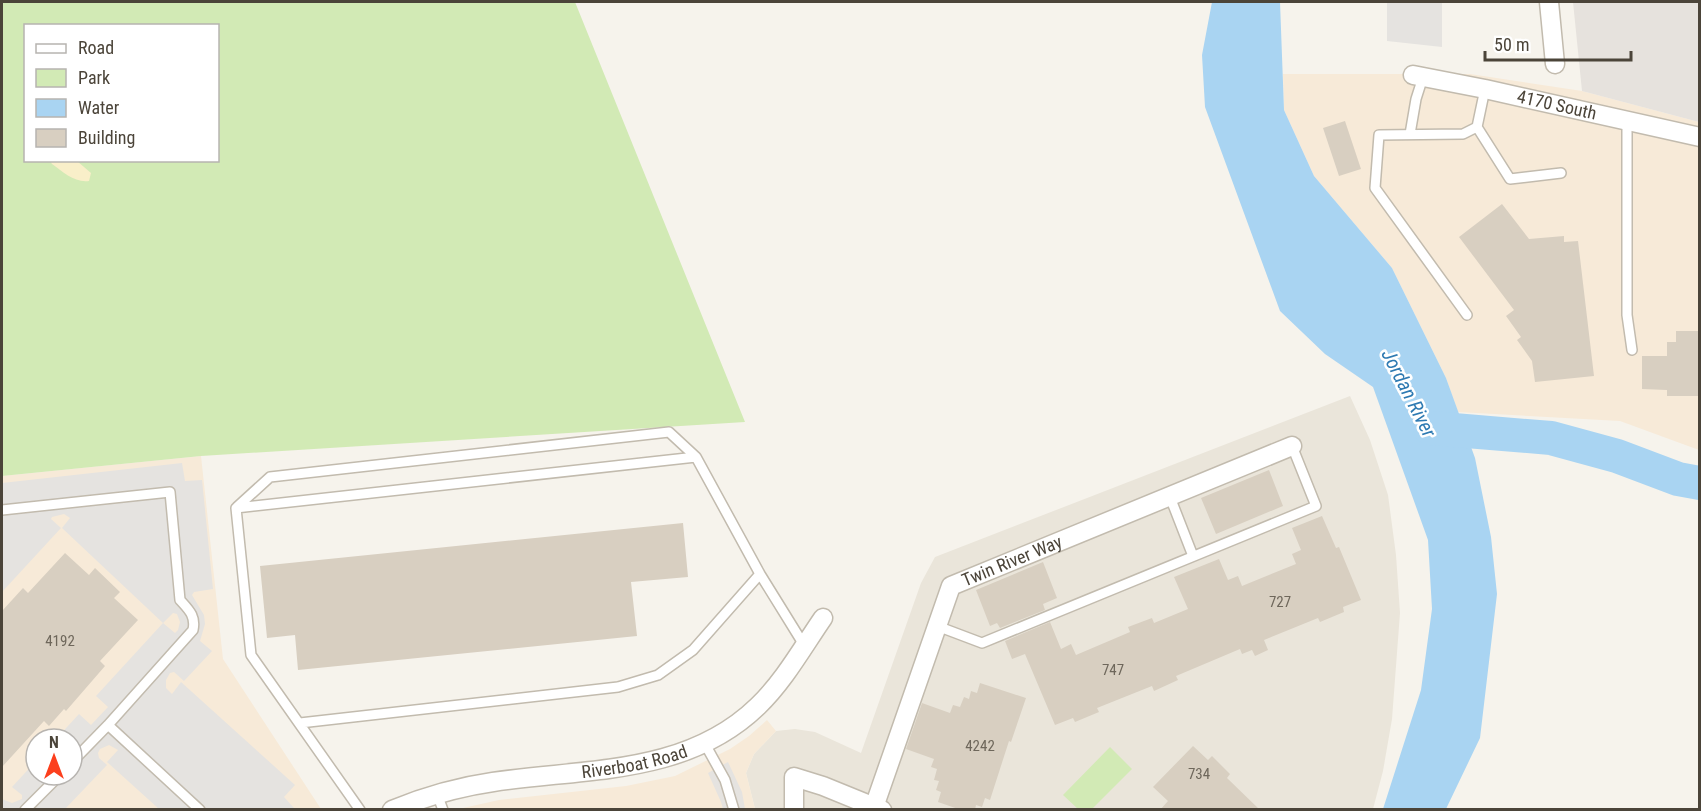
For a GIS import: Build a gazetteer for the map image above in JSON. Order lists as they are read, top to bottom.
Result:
{
  "streets": {
    "street": ["4170 South", "Twin River Way", "Riverboat Road"]
  },
  "water": ["Jordan River"],
  "house_numbers": [
    "727",
    "4192",
    "747",
    "4242",
    "734"
  ],
  "legend": [
    "Road",
    "Park",
    "Water",
    "Building"
  ],
  "scale_bar": "50 m",
  "north": "top"
}
